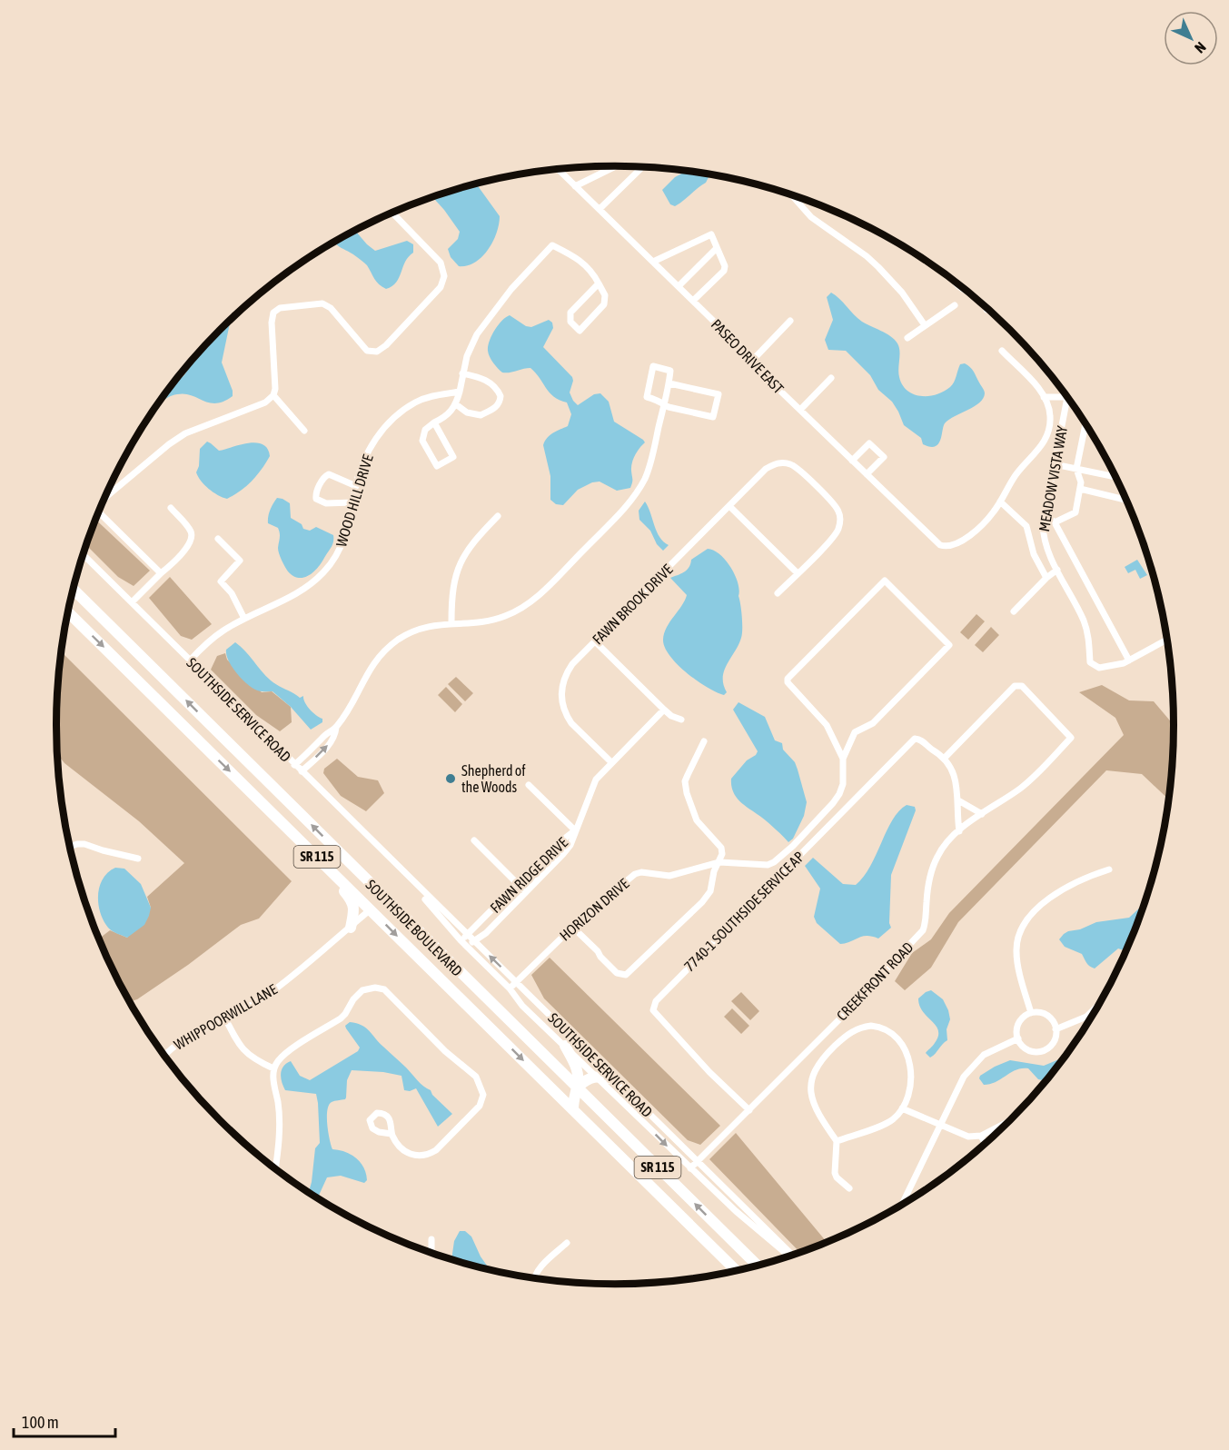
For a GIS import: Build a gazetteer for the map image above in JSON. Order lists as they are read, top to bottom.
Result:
{
  "streets": {
    "highway": ["SR 115", "SOUTHSIDE BOULEVARD"],
    "street": [
      "PASEO DRIVE EAST",
      "MEADOW VISTA WAY",
      "WOOD HILL DRIVE",
      "FAWN BROOK DRIVE",
      "SOUTHSIDE SERVICE ROAD",
      "FAWN RIDGE DRIVE",
      "HORIZON DRIVE",
      "7740-1 SOUTHSIDE SERVICE AP",
      "CREEKFRONT ROAD",
      "WHIPPOORWILL LANE"
    ]
  },
  "crossings": [
    ["WOOD HILL DRIVE", "SOUTHSIDE SERVICE ROAD"],
    ["SOUTHSIDE SERVICE ROAD", "FAWN RIDGE DRIVE"],
    ["SOUTHSIDE SERVICE ROAD", "HORIZON DRIVE"],
    ["7740-1 SOUTHSIDE SERVICE AP", "CREEKFRONT ROAD"],
    ["SOUTHSIDE BOULEVARD", "WHIPPOORWILL LANE"]
  ],
  "places": ["Shepherd of the Woods"],
  "scale_bar": "100 m",
  "north": "bottom right"
}
